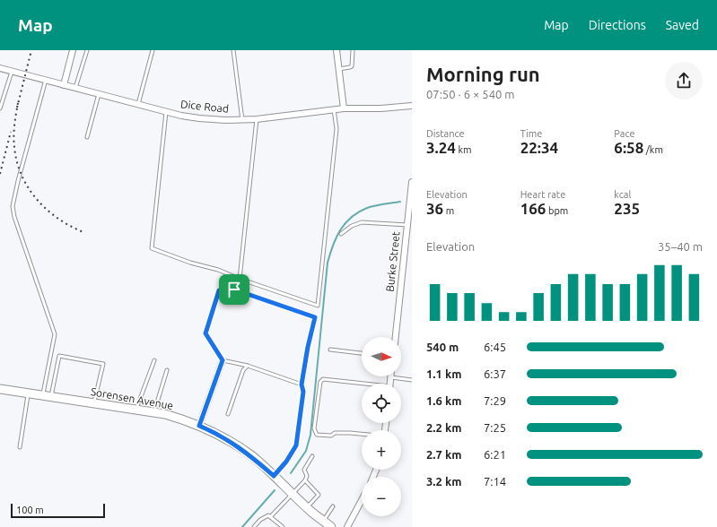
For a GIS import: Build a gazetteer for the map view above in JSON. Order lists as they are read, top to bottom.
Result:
{
  "streets": {
    "street": ["Dice Road", "Burke Street", "Sorensen Avenue"]
  },
  "scale_bar": "100 m",
  "north": "right",
  "page": {
    "header": "Map",
    "nav": ["Map", "Directions", "Saved"],
    "heading": ["Morning run", "07:50 · 6 × 540 m"],
    "stats": [
      ["Distance", "3.24 km"],
      ["Time", "22:34"],
      ["Pace", "6:58 /km"],
      ["Elevation", "36 m"],
      ["Heart rate", "166 bpm"],
      ["kcal", "235"]
    ],
    "chart": ["Elevation", "35–40 m"],
    "list": [
      {
        "name": "540 m",
        "note": "6:45"
      },
      {
        "name": "1.1 km",
        "note": "6:37"
      },
      {
        "name": "1.6 km",
        "note": "7:29"
      },
      {
        "name": "2.2 km",
        "note": "7:25"
      },
      {
        "name": "2.7 km",
        "note": "6:21"
      },
      {
        "name": "3.2 km",
        "note": "7:14"
      }
    ],
    "map_buttons": ["+", "−"],
    "scale": "100 m"
  }
}
